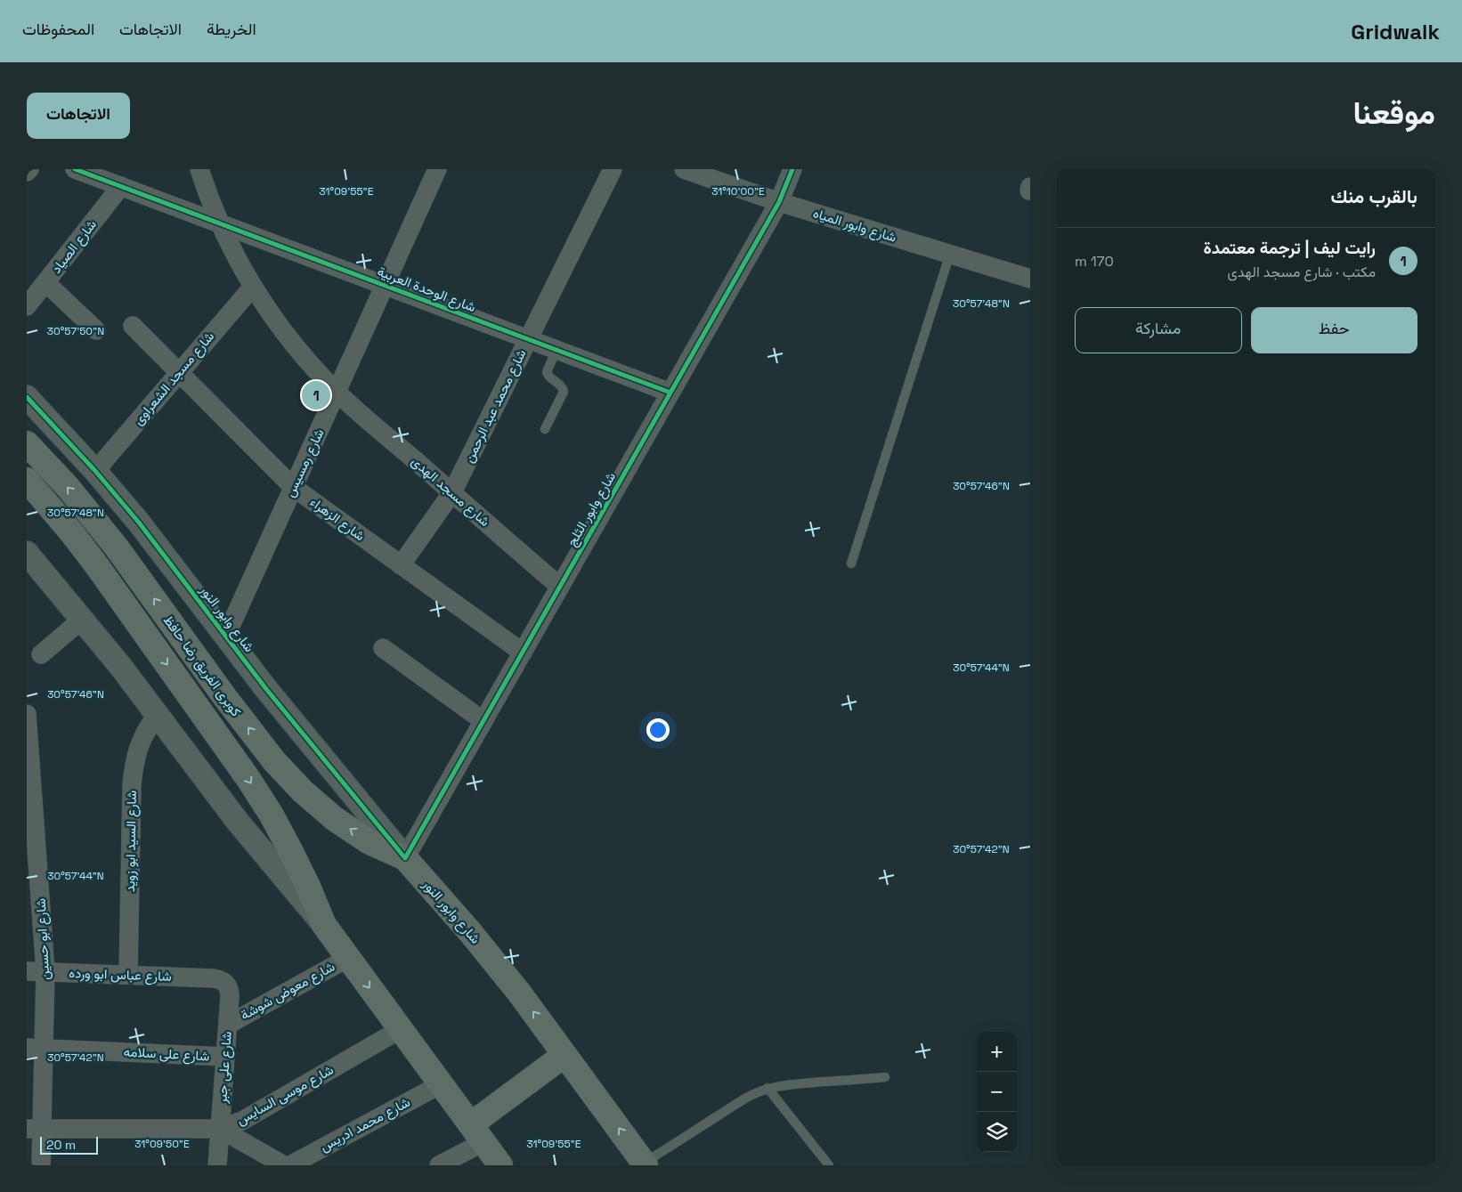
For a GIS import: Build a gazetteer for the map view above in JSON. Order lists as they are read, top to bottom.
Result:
{
  "streets": {
    "main road": ["شارع وابور النور", "كوبرى الفريق رضا حافظ"],
    "street": [
      "شارع وابور المياه",
      "شارع الصياد",
      "شارع الوحدة العربية",
      "شارع مسجد الشعراوى",
      "شارع محمد عبد الرحمن",
      "شارع رمسيس",
      "شارع مسجد الهدى",
      "شارع وابور الثلج",
      "شارع الزهراء",
      "شارع السيد ابو زويد",
      "شارع ابو حسين",
      "شارع عباس ابو ورده",
      "شارع معوض شوشة",
      "شارع على سلامه",
      "شارع على جبر",
      "شارع موسى السايس",
      "شارع محمد ادريس"
    ]
  },
  "crossings": [
    ["شارع وابور المياه", "شارع وابور الثلج"],
    ["شارع الصياد", "شارع الوحدة العربية"],
    ["شارع الوحدة العربية", "شارع محمد عبد الرحمن"],
    ["شارع الوحدة العربية", "شارع رمسيس"],
    ["شارع الوحدة العربية", "شارع مسجد الهدى"],
    ["شارع الوحدة العربية", "شارع وابور الثلج"],
    ["شارع مسجد الشعراوى", "شارع مسجد الهدى"],
    ["شارع مسجد الشعراوى", "شارع الزهراء"],
    ["شارع مسجد الشعراوى", "شارع وابور النور"],
    ["شارع محمد عبد الرحمن", "شارع مسجد الهدى"],
    ["شارع محمد عبد الرحمن", "شارع الزهراء"],
    ["شارع رمسيس", "شارع مسجد الهدى"],
    ["شارع رمسيس", "شارع الزهراء"],
    ["شارع رمسيس", "شارع وابور النور"],
    ["شارع مسجد الهدى", "شارع وابور الثلج"],
    ["شارع وابور الثلج", "شارع الزهراء"],
    ["شارع وابور الثلج", "شارع وابور النور"],
    ["شارع وابور الثلج", "كوبرى الفريق رضا حافظ"],
    ["شارع وابور النور", "كوبرى الفريق رضا حافظ"],
    ["شارع السيد ابو زويد", "شارع عباس ابو ورده"],
    ["شارع ابو حسين", "شارع عباس ابو ورده"],
    ["شارع ابو حسين", "شارع على سلامه"],
    ["شارع ابو حسين", "شارع موسى السايس"],
    ["شارع عباس ابو ورده", "شارع على جبر"],
    ["شارع معوض شوشة", "شارع على جبر"],
    ["شارع على سلامه", "شارع على جبر"],
    ["شارع على جبر", "شارع موسى السايس"]
  ],
  "one_way": ["شارع وابور النور"],
  "scale_bar": "20 m",
  "page": {
    "header": "Gridwalk",
    "nav": ["الخريطة", "الاتجاهات", "المحفوظات"],
    "title": "موقعنا",
    "buttons": [
      "الاتجاهات",
      ["حفظ", "مشاركة"]
    ],
    "heading": "بالقرب منك",
    "list": [
      {
        "mark": "1",
        "name": "رايت ليف | ترجمة معتمدة",
        "note": "مكتب · شارع مسجد الهدى",
        "value": "170 m"
      }
    ],
    "pins": "1",
    "map_buttons": ["+", "−"],
    "scale": "20 m"
  },
  "coordinates": [
    "31°09'55\"E",
    "31°10'00\"E",
    "30°57'48\"N",
    "30°57'50\"N",
    "30°57'46\"N",
    "30°57'44\"N",
    "30°57'42\"N",
    "31°09'50\"E"
  ]
}
